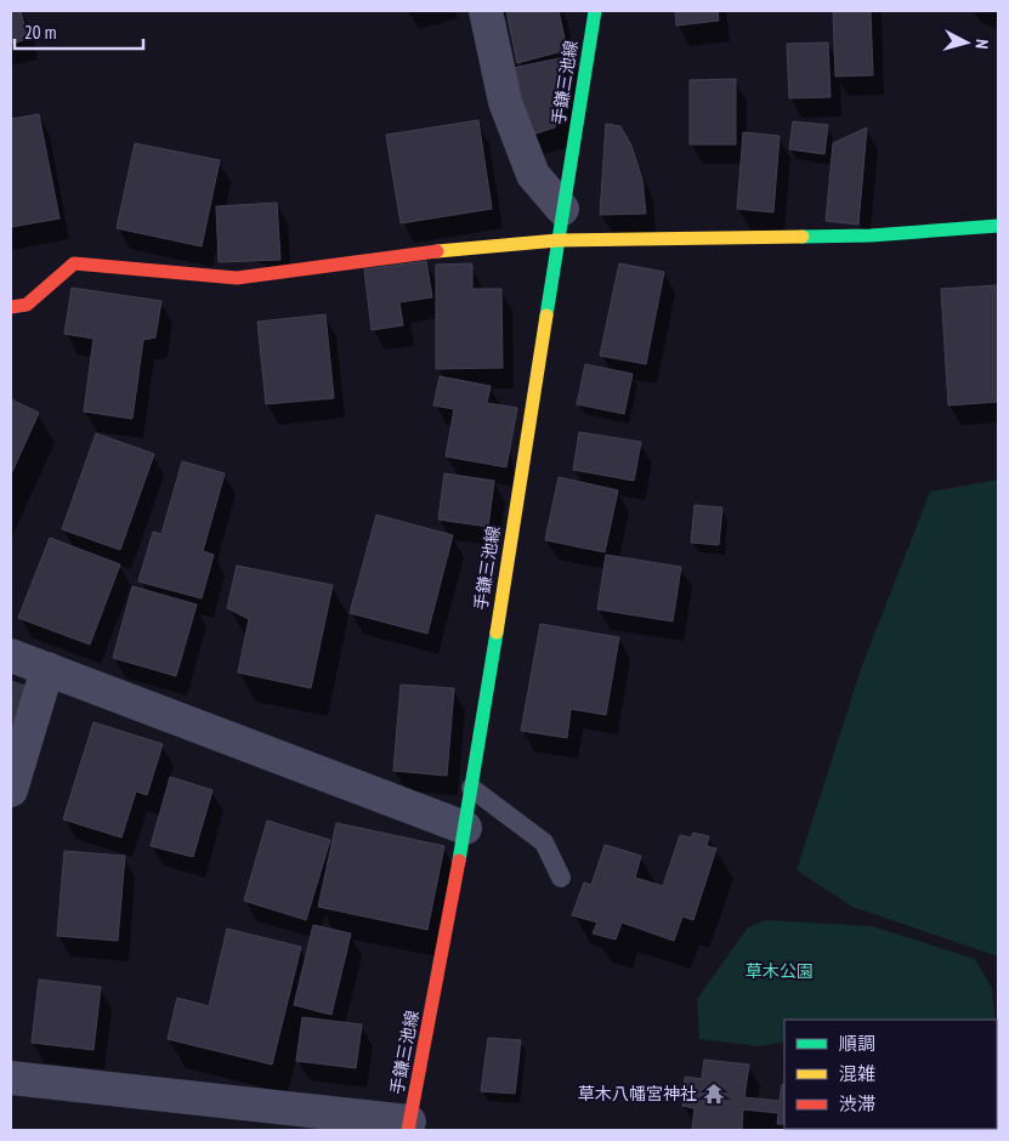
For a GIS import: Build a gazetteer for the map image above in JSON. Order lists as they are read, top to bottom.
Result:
{
  "streets": {
    "main road": ["手鎌三池線"]
  },
  "parks": ["草木公園"],
  "places": {
    "temple": ["草木八幡宮神社"]
  },
  "legend": ["順調", "混雑", "渋滞"],
  "scale_bar": "20 m",
  "north": "right"
}
